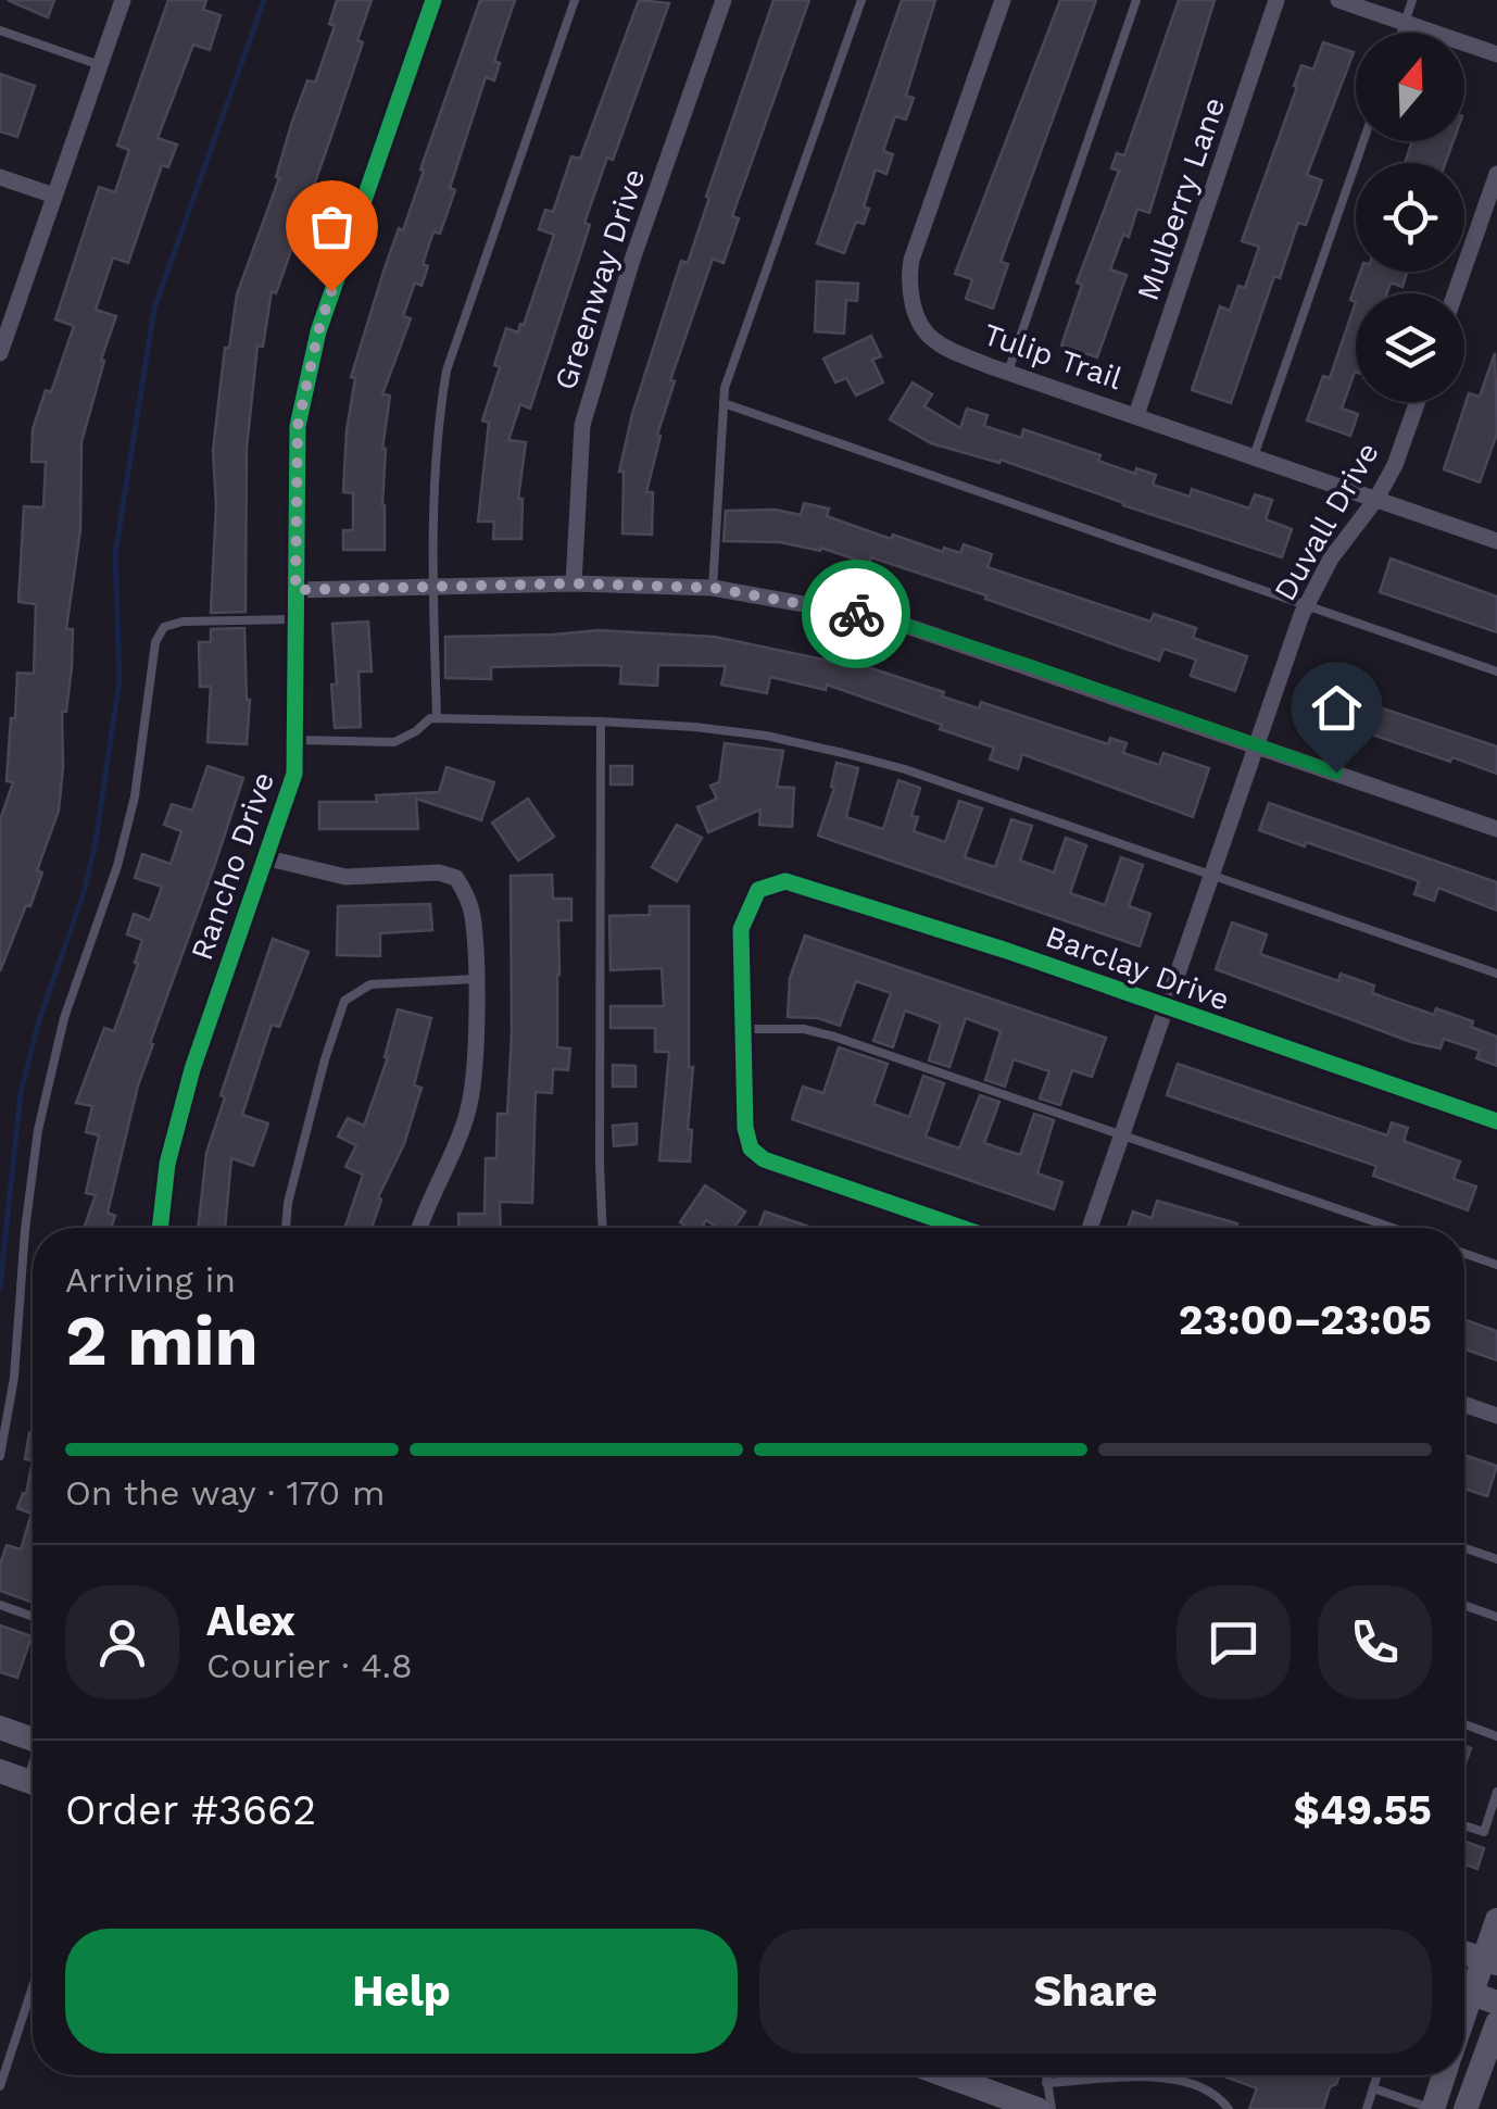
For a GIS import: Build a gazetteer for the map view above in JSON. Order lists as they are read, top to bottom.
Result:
{
  "streets": {
    "street": [
      "Mulberry Lane",
      "Greenway Drive",
      "Tulip Trail",
      "Duvall Drive",
      "Rancho Drive",
      "Barclay Drive"
    ]
  },
  "crossings": [
    ["Mulberry Lane", "Tulip Trail"],
    ["Tulip Trail", "Duvall Drive"],
    ["Duvall Drive", "Barclay Drive"]
  ],
  "north": "top",
  "page": {
    "heading": ["2 min", "Arriving in", "23:00–23:05"],
    "panel": [
      "Alex",
      "Courier · 4.8",
      "Order #3662",
      "$49.55"
    ],
    "bar": "On the way · 170 m",
    "buttons": ["Help", "Share"]
  }
}
